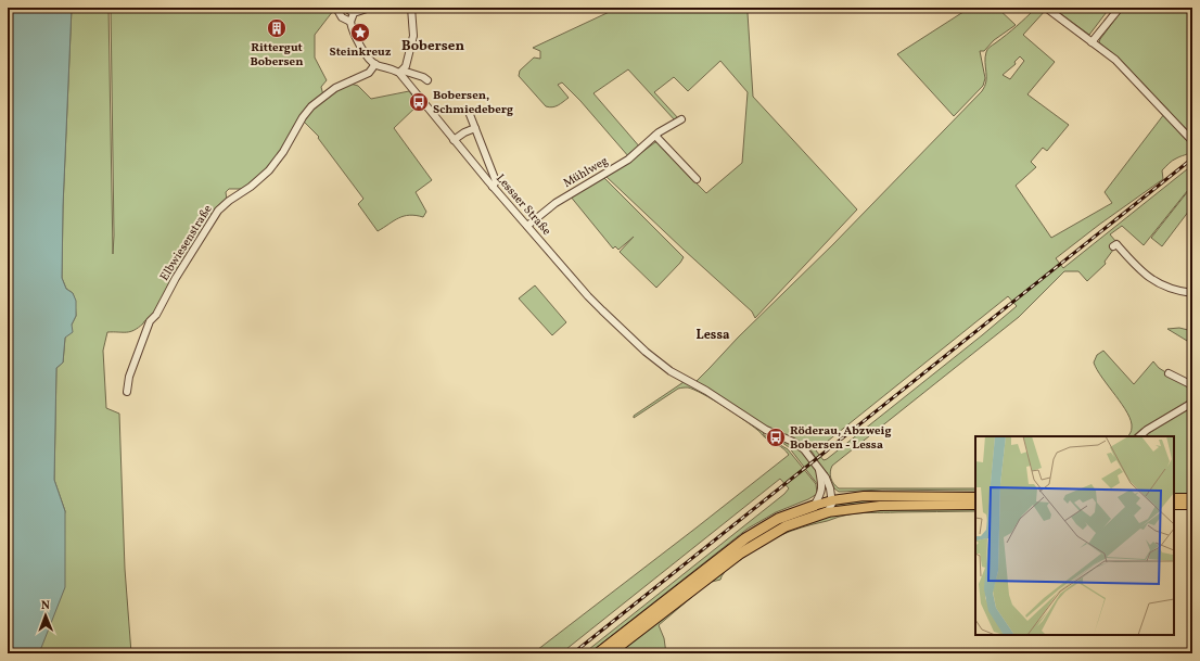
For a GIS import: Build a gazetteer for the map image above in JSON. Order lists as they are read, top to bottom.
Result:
{
  "streets": {
    "street": ["Mühlweg", "Lessaer Straße", "Elbwiesenstraße"]
  },
  "crossings": [
    ["Mühlweg", "Lessaer Straße"]
  ],
  "districts": ["Bobersen", "Lessa"],
  "places": {
    "building": ["Rittergut Bobersen"],
    "place": ["Steinkreuz"],
    "bus stop": ["Bobersen, Schmiedeberg", "Röderau, Abzweig Bobersen - Lessa"]
  },
  "north": "top"
}
